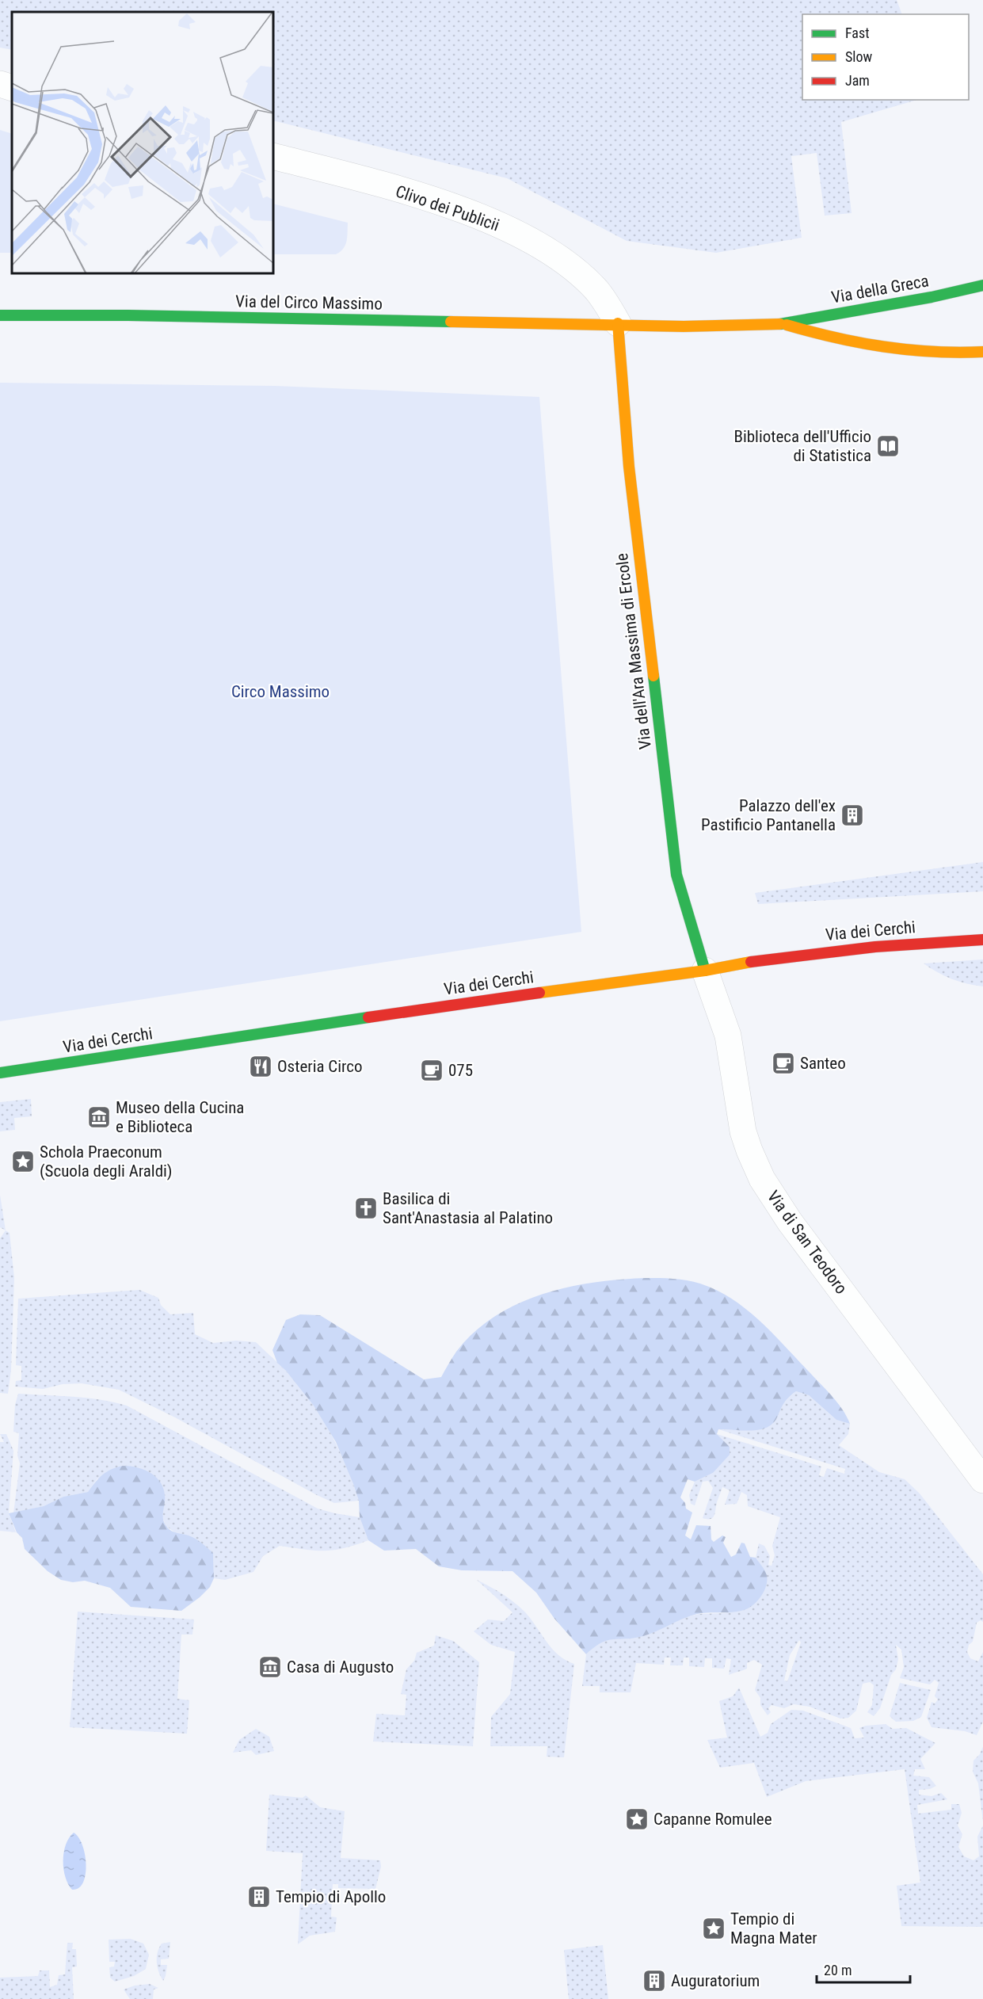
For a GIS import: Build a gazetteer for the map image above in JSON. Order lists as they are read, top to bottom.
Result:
{
  "streets": {
    "main road": [
      "Via della Greca",
      "Via del Circo Massimo",
      "Via dell'Ara Massima di Ercole",
      "Via dei Cerchi"
    ],
    "street": ["Clivo dei Publicii", "Via di San Teodoro"]
  },
  "crossings": [
    ["Clivo dei Publicii", "Via della Greca"],
    ["Clivo dei Publicii", "Via del Circo Massimo"],
    ["Clivo dei Publicii", "Via dell'Ara Massima di Ercole"],
    ["Via della Greca", "Via del Circo Massimo"],
    ["Via della Greca", "Via dell'Ara Massima di Ercole"],
    ["Via del Circo Massimo", "Via dell'Ara Massima di Ercole"],
    ["Via dell'Ara Massima di Ercole", "Via dei Cerchi"],
    ["Via dell'Ara Massima di Ercole", "Via di San Teodoro"],
    ["Via dei Cerchi", "Via di San Teodoro"]
  ],
  "parks": ["Circo Massimo"],
  "places": {
    "library": ["Biblioteca dell'Ufficio di Statistica"],
    "building": ["Palazzo dell'ex Pastificio Pantanella", "Tempio di Apollo", "Auguratorium"],
    "cafe": ["Santeo", "075"],
    "restaurant": ["Osteria Circo"],
    "museum": ["Museo della Cucina e Biblioteca", "Casa di Augusto"],
    "place": ["Schola Praeconum (Scuola degli Araldi)", "Capanne Romulee", "Tempio di Magna Mater"],
    "church": ["Basilica di Sant'Anastasia al Palatino"]
  },
  "legend": ["Fast", "Slow", "Jam"],
  "scale_bar": "20 m"
}
